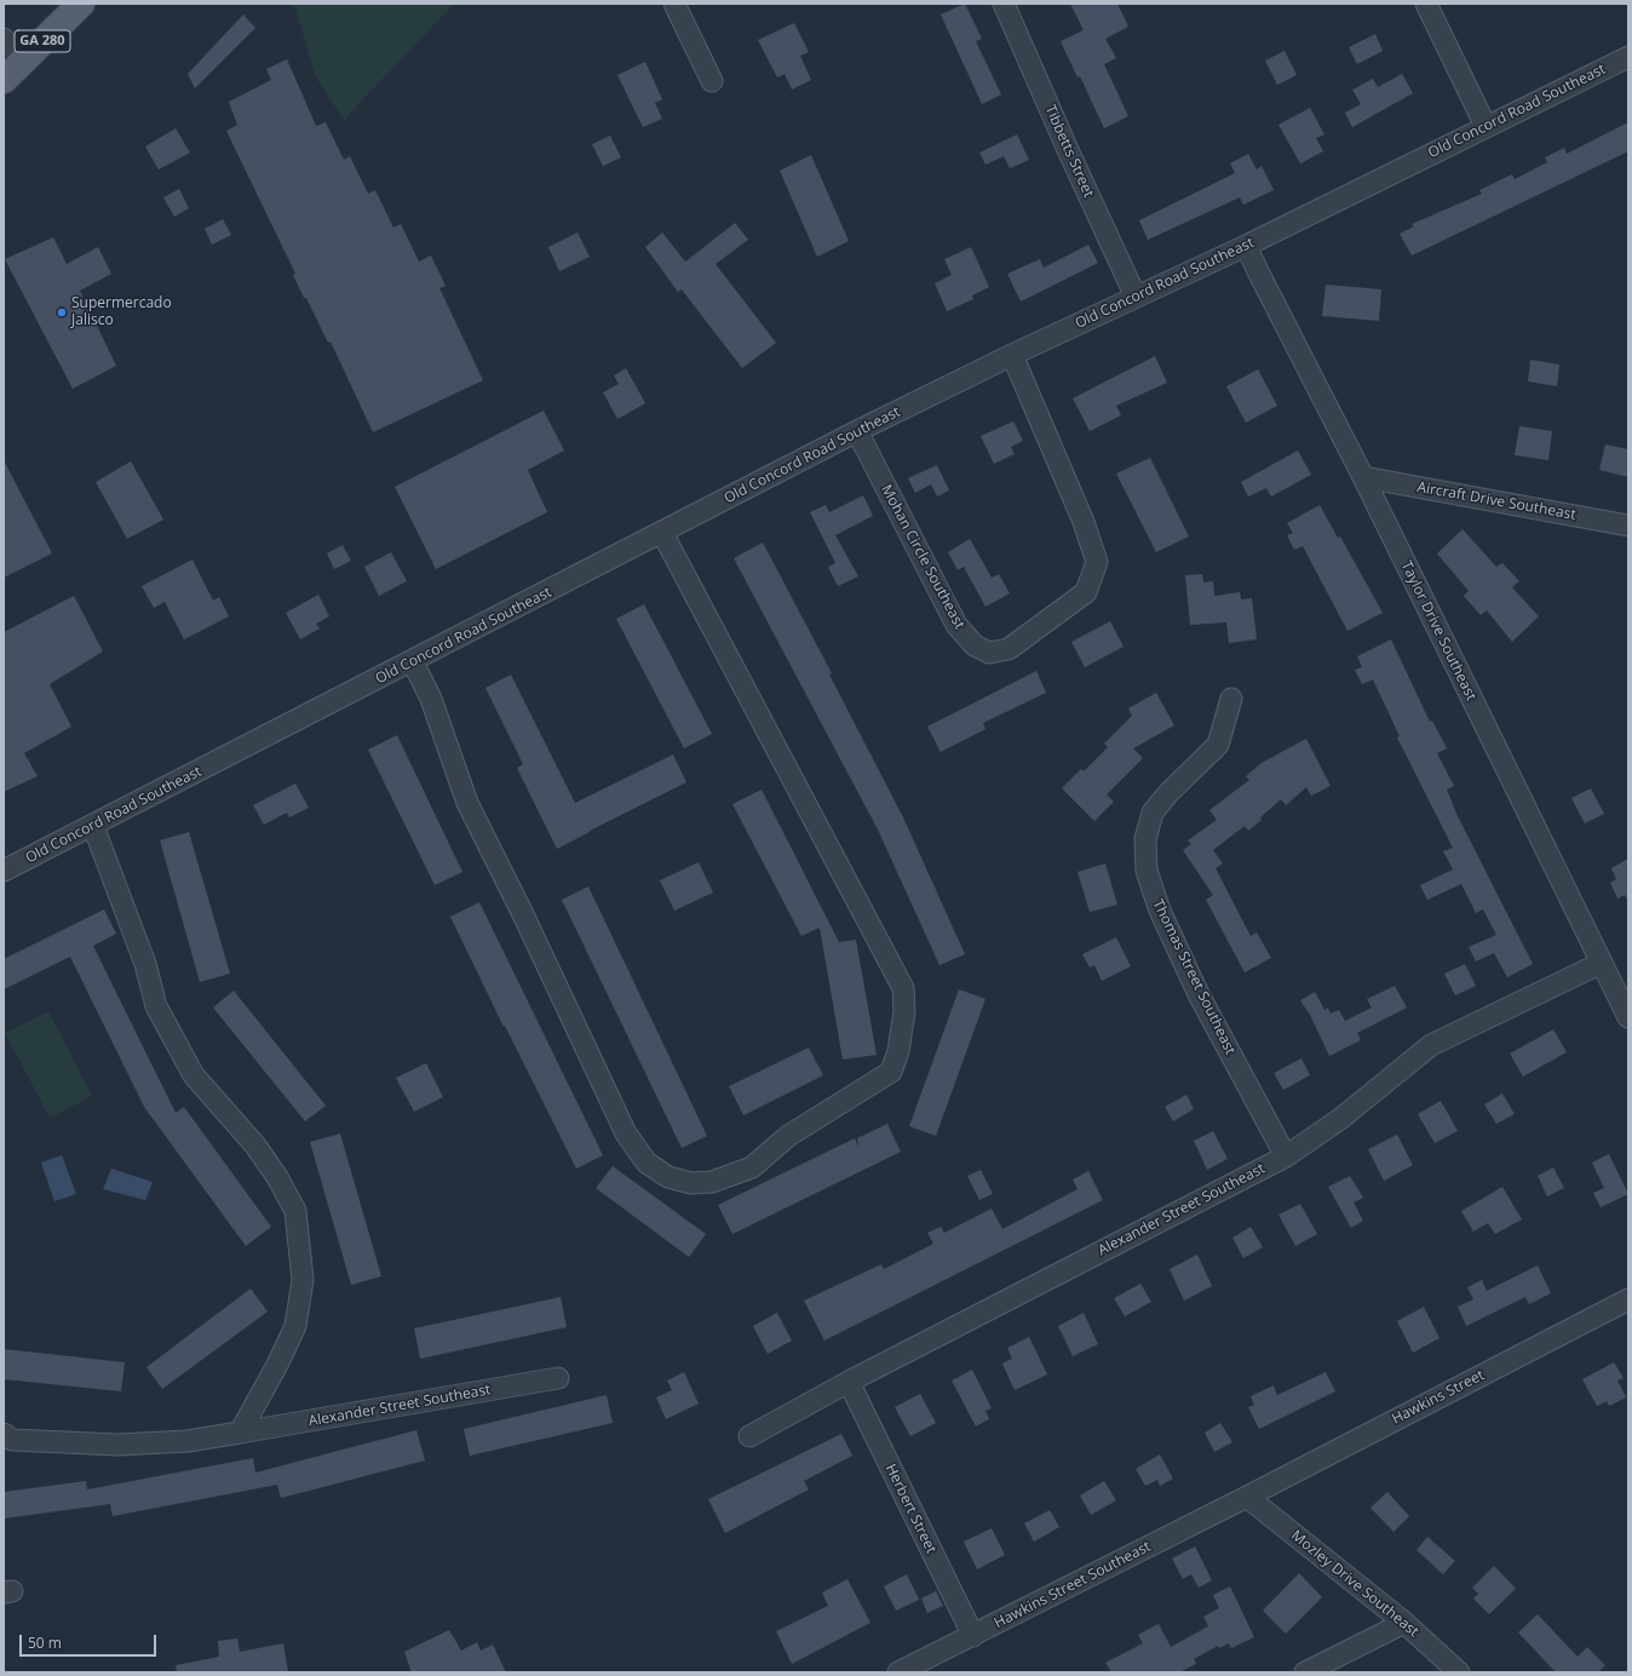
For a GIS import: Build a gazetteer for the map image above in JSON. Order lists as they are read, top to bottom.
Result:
{
  "streets": {
    "main road": ["GA 280"],
    "street": [
      "Old Concord Road Southeast",
      "Tibbetts Street",
      "Aircraft Drive Southeast",
      "Mohan Circle Southeast",
      "Taylor Drive Southeast",
      "Thomas Street Southeast",
      "Alexander Street Southeast",
      "Hawkins Street",
      "Herbert Street",
      "Mozley Drive Southeast",
      "Hawkins Street Southeast"
    ]
  },
  "crossings": [
    ["Old Concord Road Southeast", "Tibbetts Street"],
    ["Old Concord Road Southeast", "Mohan Circle Southeast"],
    ["Old Concord Road Southeast", "Taylor Drive Southeast"],
    ["Aircraft Drive Southeast", "Taylor Drive Southeast"],
    ["Taylor Drive Southeast", "Alexander Street Southeast"],
    ["Thomas Street Southeast", "Alexander Street Southeast"],
    ["Alexander Street Southeast", "Herbert Street"],
    ["Hawkins Street", "Mozley Drive Southeast"],
    ["Hawkins Street", "Hawkins Street Southeast"],
    ["Herbert Street", "Hawkins Street Southeast"],
    ["Mozley Drive Southeast", "Hawkins Street Southeast"]
  ],
  "places": ["Supermercado Jalisco"],
  "scale_bar": "50 m"
}
